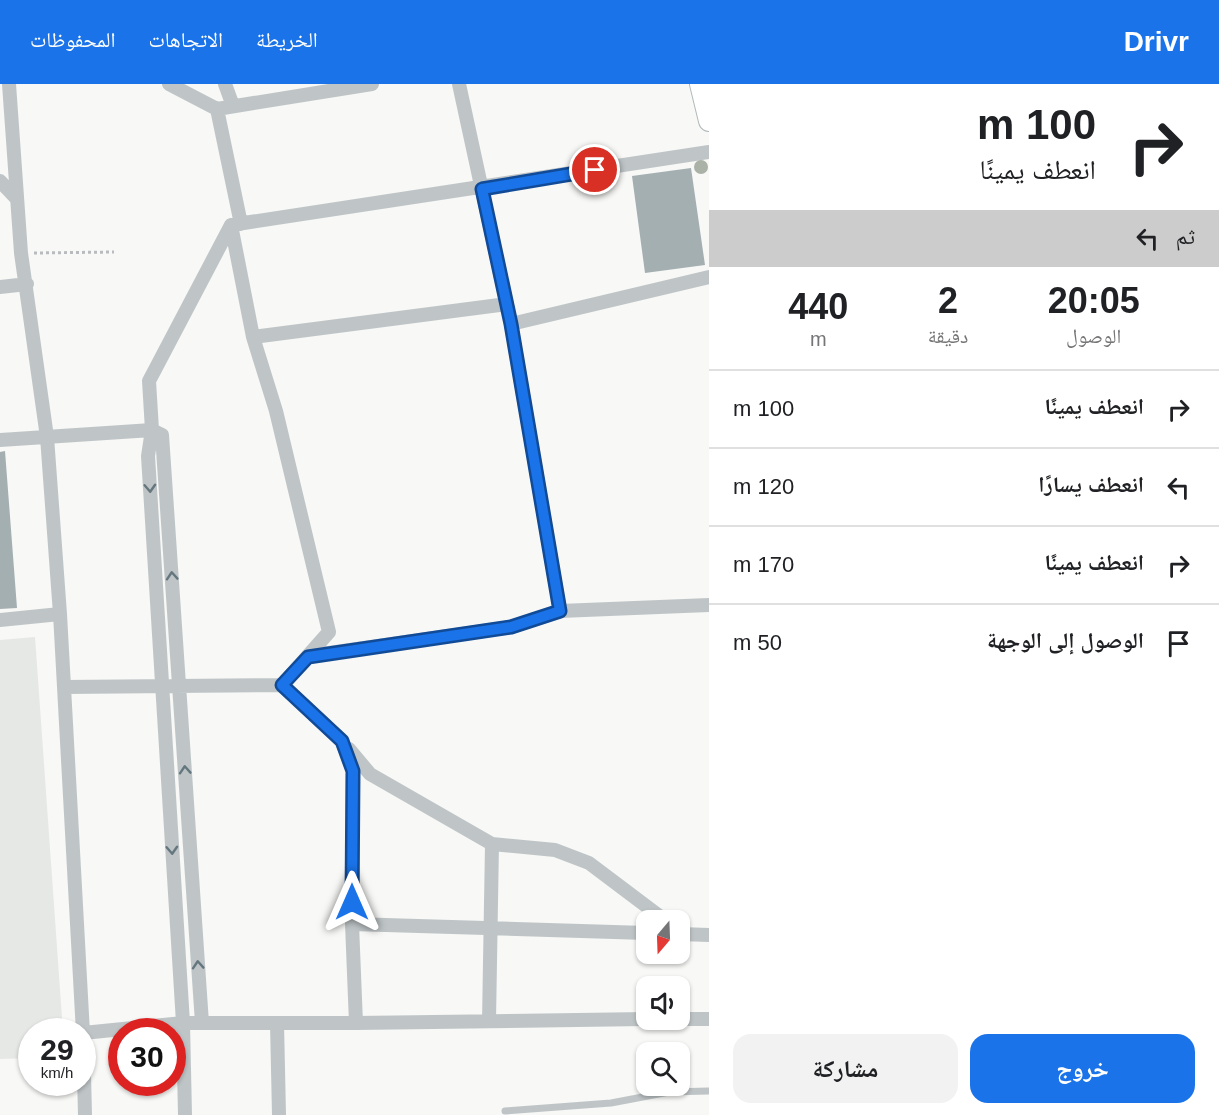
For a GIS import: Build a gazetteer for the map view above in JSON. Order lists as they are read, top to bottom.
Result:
{
  "north": "bottom",
  "page": {
    "header": "Drivr",
    "nav": ["الخريطة", "الاتجاهات", "المحفوظات"],
    "turn": ["100 m", "انعطف يمينًا"],
    "then": "ثم",
    "eta": [
      "20:05",
      "الوصول",
      "2",
      "دقيقة",
      "440",
      "m"
    ],
    "list": [
      {
        "name": "انعطف يمينًا",
        "value": "100 m"
      },
      {
        "name": "انعطف يسارًا",
        "value": "120 m"
      },
      {
        "name": "انعطف يمينًا",
        "value": "170 m"
      },
      {
        "name": "الوصول إلى الوجهة",
        "value": "50 m"
      }
    ],
    "speed": "29 km/h",
    "limit": "30",
    "buttons": ["خروج", "مشاركة"]
  }
}
